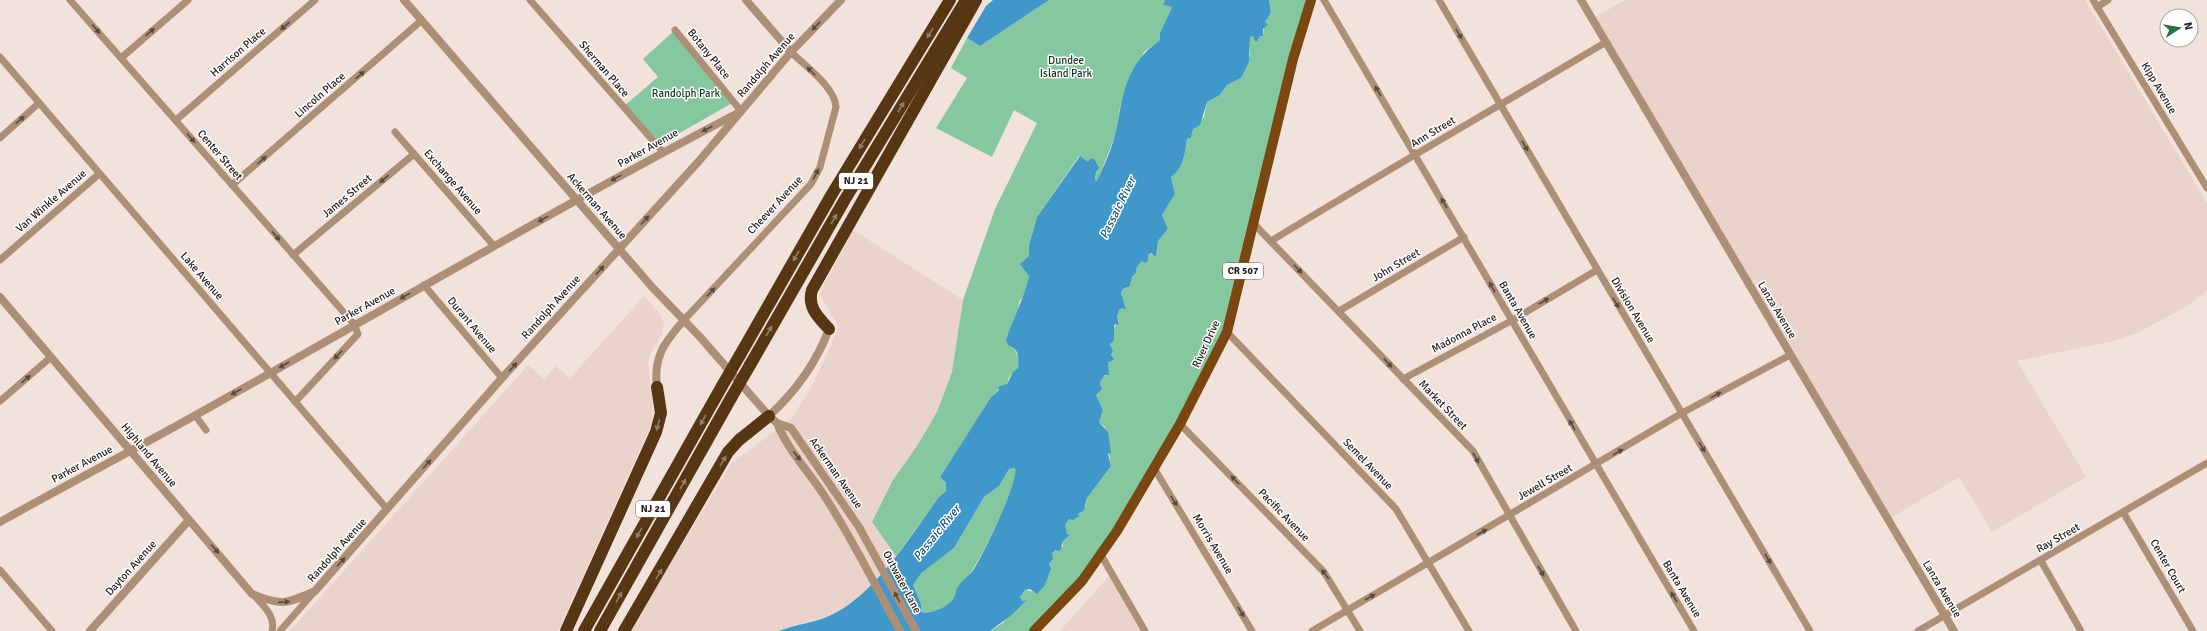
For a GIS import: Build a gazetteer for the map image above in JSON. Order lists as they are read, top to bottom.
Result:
{
  "streets": {
    "highway": ["NJ 21"],
    "main road": ["CR 507", "River Drive"],
    "street": [
      "Harrison Place",
      "Botany Place",
      "Randolph Avenue",
      "Sherman Place",
      "Kipp Avenue",
      "Lincoln Place",
      "Ann Street",
      "Parker Avenue",
      "Center Street",
      "Exchange Avenue",
      "James Street",
      "Van Winkle Avenue",
      "Cheever Avenue",
      "Ackerman Avenue",
      "John Street",
      "Lake Avenue",
      "Banta Avenue",
      "Division Avenue",
      "Lanza Avenue",
      "Durant Avenue",
      "Madonna Place",
      "Market Street",
      "Highland Avenue",
      "Semel Avenue",
      "Jewell Street",
      "Pacific Avenue",
      "Ray Street",
      "Morris Avenue",
      "Center Court",
      "Dayton Avenue",
      "Outwater Lane"
    ]
  },
  "crossings": [
    ["Harrison Place", "Center Street"],
    ["Botany Place", "Randolph Avenue"],
    ["Botany Place", "Parker Avenue"],
    ["Randolph Avenue", "Parker Avenue"],
    ["Randolph Avenue", "Cheever Avenue"],
    ["Randolph Avenue", "Ackerman Avenue"],
    ["Randolph Avenue", "Lake Avenue"],
    ["Randolph Avenue", "Durant Avenue"],
    ["Sherman Place", "Parker Avenue"],
    ["Lincoln Place", "Center Street"],
    ["Lincoln Place", "Ackerman Avenue"],
    ["Ann Street", "Banta Avenue"],
    ["Ann Street", "Division Avenue"],
    ["Ann Street", "Lanza Avenue"],
    ["Ann Street", "Market Street"],
    ["Parker Avenue", "Center Street"],
    ["Parker Avenue", "Exchange Avenue"],
    ["Parker Avenue", "Ackerman Avenue"],
    ["Parker Avenue", "Lake Avenue"],
    ["Parker Avenue", "Durant Avenue"],
    ["Parker Avenue", "Highland Avenue"],
    ["Center Street", "James Street"],
    ["Exchange Avenue", "James Street"],
    ["Van Winkle Avenue", "Lake Avenue"],
    ["Cheever Avenue", "Ackerman Avenue"],
    ["Ackerman Avenue", "Outwater Lane"],
    ["John Street", "Banta Avenue"],
    ["John Street", "Market Street"],
    ["Banta Avenue", "Madonna Place"],
    ["Banta Avenue", "Jewell Street"],
    ["Division Avenue", "Madonna Place"],
    ["Division Avenue", "Jewell Street"],
    ["Lanza Avenue", "Jewell Street"],
    ["Lanza Avenue", "Ray Street"],
    ["Madonna Place", "Market Street"],
    ["River Drive", "Market Street"],
    ["River Drive", "Semel Avenue"],
    ["River Drive", "Pacific Avenue"],
    ["River Drive", "Morris Avenue"],
    ["Market Street", "Jewell Street"],
    ["Highland Avenue", "Dayton Avenue"],
    ["Semel Avenue", "Jewell Street"],
    ["Jewell Street", "Pacific Avenue"],
    ["Ray Street", "Center Court"]
  ],
  "one_way": [
    "Harrison Place",
    "Lincoln Place",
    "Parker Avenue",
    "Center Street",
    "James Street",
    "Cheever Avenue",
    "Banta Avenue",
    "Division Avenue",
    "Madonna Place",
    "Market Street",
    "Jewell Street",
    "Pacific Avenue",
    "Morris Avenue",
    "Outwater Lane"
  ],
  "water": ["Passaic River"],
  "parks": ["Dundee Island Park", "Randolph Park"],
  "north": "right"
}
